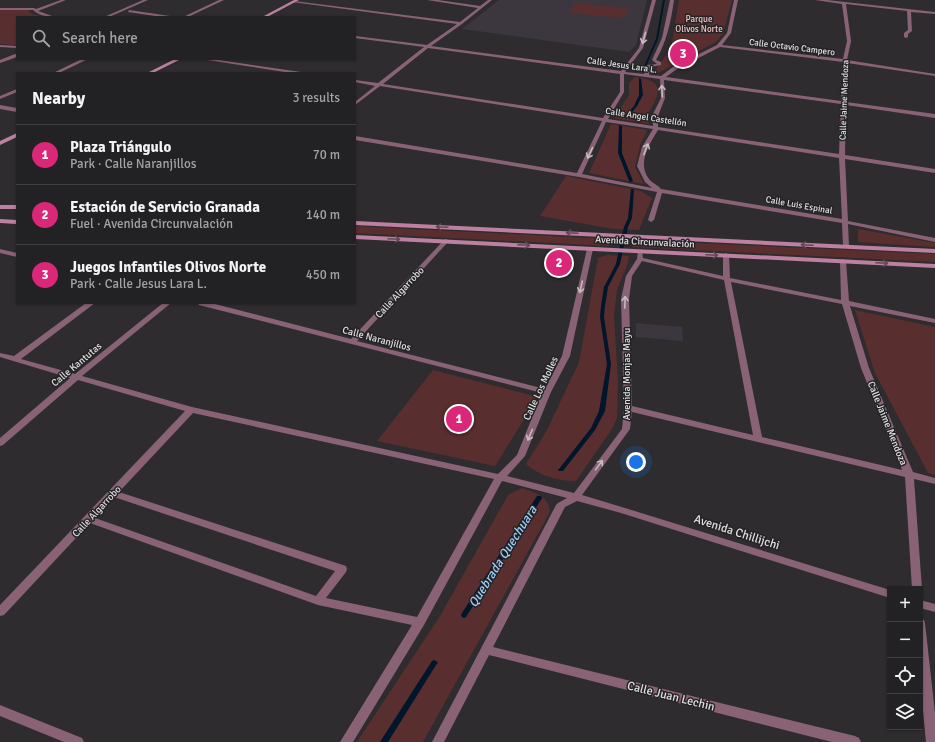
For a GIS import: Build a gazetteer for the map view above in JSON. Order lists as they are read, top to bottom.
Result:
{
  "streets": {
    "main road": ["Avenida Circunvalación"],
    "street": [
      "Calle Octavio Campero",
      "Calle Jesus Lara L.",
      "Calle Jaime Mendoza",
      "Calle Angel Castellón",
      "Calle Luis Espinal",
      "Calle Algarrobo",
      "Calle Naranjillos",
      "Calle Kantutas",
      "Avenida Monjas Mayu",
      "Calle Los Molles",
      "Avenida Chillijchi",
      "Calle Juan Lechin"
    ]
  },
  "crossings": [
    ["Calle Octavio Campero", "Calle Jaime Mendoza"],
    ["Calle Jesus Lara L.", "Calle Jaime Mendoza"],
    ["Calle Jaime Mendoza", "Calle Angel Castellón"],
    ["Calle Jaime Mendoza", "Calle Luis Espinal"],
    ["Calle Jaime Mendoza", "Avenida Circunvalación"],
    ["Avenida Circunvalación", "Calle Algarrobo"],
    ["Avenida Circunvalación", "Avenida Monjas Mayu"],
    ["Avenida Circunvalación", "Calle Los Molles"],
    ["Calle Algarrobo", "Calle Naranjillos"],
    ["Calle Algarrobo", "Avenida Chillijchi"],
    ["Calle Naranjillos", "Calle Los Molles"],
    ["Calle Kantutas", "Avenida Chillijchi"],
    ["Avenida Monjas Mayu", "Avenida Chillijchi"],
    ["Avenida Monjas Mayu", "Calle Juan Lechin"],
    ["Calle Los Molles", "Avenida Chillijchi"]
  ],
  "one_way": ["Avenida Monjas Mayu", "Calle Los Molles"],
  "water": ["Quebrada Quechuara"],
  "parks": ["Parque Olivos Norte"],
  "page": {
    "search": "Search here",
    "pins": ["3", "2", "1"],
    "heading": ["Nearby", "3 results"],
    "list": [
      {
        "mark": "1",
        "name": "Plaza Triángulo",
        "note": "Park · Calle Naranjillos",
        "value": "70 m"
      },
      {
        "mark": "2",
        "name": "Estación de Servicio Granada",
        "note": "Fuel · Avenida Circunvalación",
        "value": "140 m"
      },
      {
        "mark": "3",
        "name": "Juegos Infantiles Olivos Norte",
        "note": "Park · Calle Jesus Lara L.",
        "value": "450 m"
      }
    ],
    "map_buttons": ["+", "−"]
  }
}
